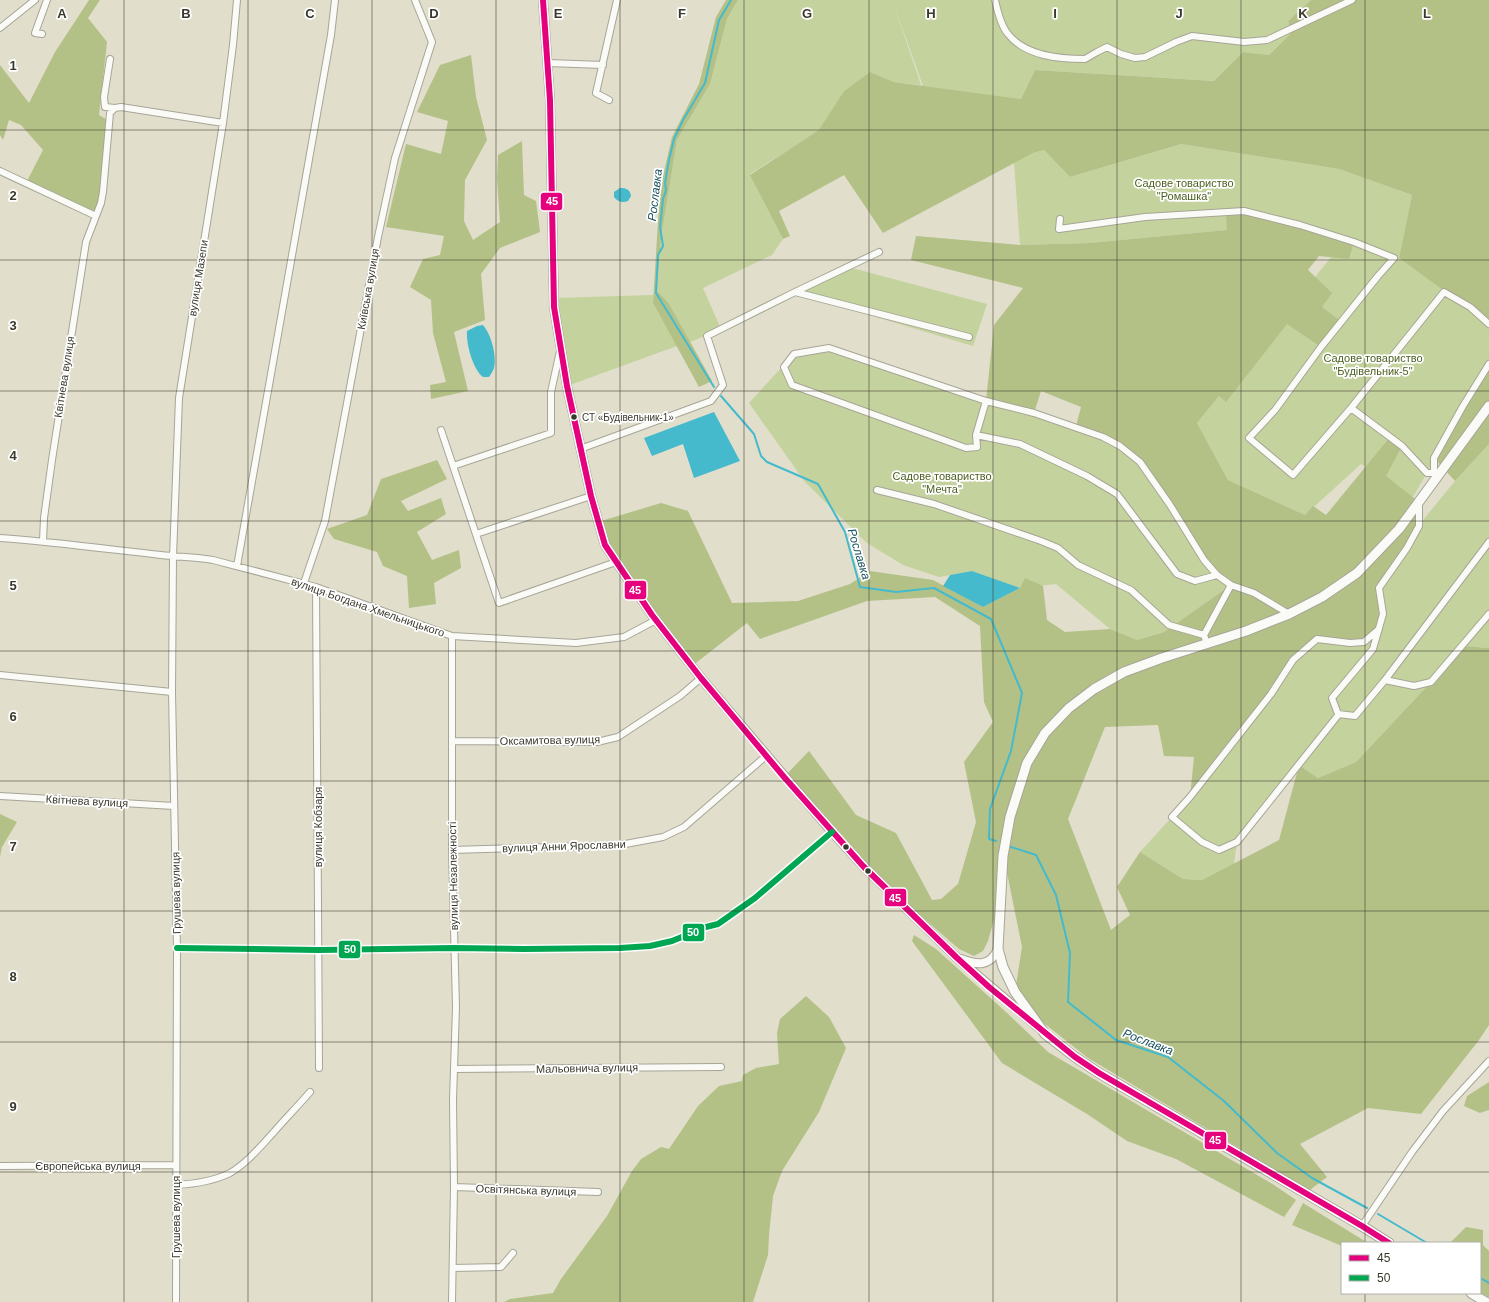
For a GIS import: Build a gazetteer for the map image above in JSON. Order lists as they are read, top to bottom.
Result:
{
  "streets": {
    "street": [
      "вулиця Мазепи",
      "Київська вулиця",
      "Квітнева вулиця",
      "вулиця Богдана Хмельницького",
      "Оксамитова вулиця",
      "вулиця Кобзаря",
      "вулиця Анни Ярославни",
      "вулиця Незалежності",
      "Грушева вулиця",
      "Мальовнича вулиця",
      "Європейська вулиця",
      "Освітянська вулиця"
    ]
  },
  "crossings": [
    ["вулиця Мазепи", "вулиця Богдана Хмельницького"],
    ["вулиця Мазепи", "Грушева вулиця"],
    ["Київська вулиця", "вулиця Богдана Хмельницького"],
    ["Квітнева вулиця", "Грушева вулиця"],
    ["вулиця Богдана Хмельницького", "вулиця Кобзаря"],
    ["вулиця Богдана Хмельницького", "вулиця Незалежності"],
    ["вулиця Богдана Хмельницького", "Грушева вулиця"],
    ["Оксамитова вулиця", "вулиця Незалежності"],
    ["вулиця Анни Ярославни", "вулиця Незалежності"],
    ["вулиця Незалежності", "Мальовнича вулиця"],
    ["вулиця Незалежності", "Освітянська вулиця"],
    ["Грушева вулиця", "Європейська вулиця"]
  ],
  "water": ["Рославка"],
  "parks": ["Садове товариство \"Ромашка\"", "Садове товариство \"Будівельник-5\"", "Садове товариство \"Мечта\""],
  "places": ["СТ «Будівельник-1»"],
  "lines": ["transit line 45", "transit line 50"],
  "legend": ["45", "50"],
  "grid": {
    "columns": [
      "A",
      "B",
      "C",
      "D",
      "E",
      "F",
      "G",
      "H",
      "I",
      "J",
      "K",
      "L"
    ],
    "rows": [
      "1",
      "2",
      "3",
      "4",
      "5",
      "6",
      "7",
      "8",
      "9"
    ]
  }
}
